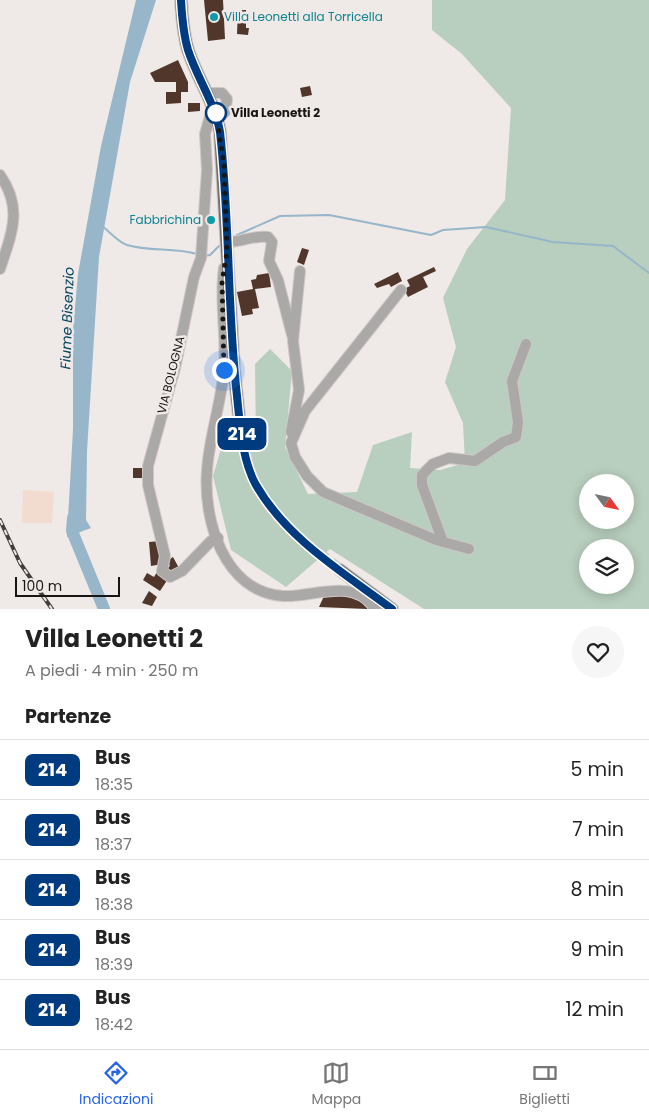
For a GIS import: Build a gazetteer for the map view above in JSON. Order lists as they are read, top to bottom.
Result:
{
  "streets": {
    "street": ["VIA BOLOGNA"]
  },
  "water": ["Fiume Bisenzio"],
  "places": ["Villa Leonetti alla Torricella", "Villa Leonetti 2", "Fabbrichina"],
  "lines": ["bus line 214"],
  "scale_bar": "100 m",
  "north": "bottom right",
  "page": {
    "on_map": "214",
    "scale": "100 m",
    "heading": [
      ["Villa Leonetti 2", "A piedi · 4 min · 250 m"],
      "Partenze"
    ],
    "list": [
      {
        "mark": "214",
        "name": "Bus",
        "note": "18:35",
        "value": "5 min"
      },
      {
        "mark": "214",
        "name": "Bus",
        "note": "18:37",
        "value": "7 min"
      },
      {
        "mark": "214",
        "name": "Bus",
        "note": "18:38",
        "value": "8 min"
      },
      {
        "mark": "214",
        "name": "Bus",
        "note": "18:39",
        "value": "9 min"
      },
      {
        "mark": "214",
        "name": "Bus",
        "note": "18:42",
        "value": "12 min"
      }
    ],
    "tabs": ["Indicazioni", "Mappa", "Biglietti"]
  }
}
